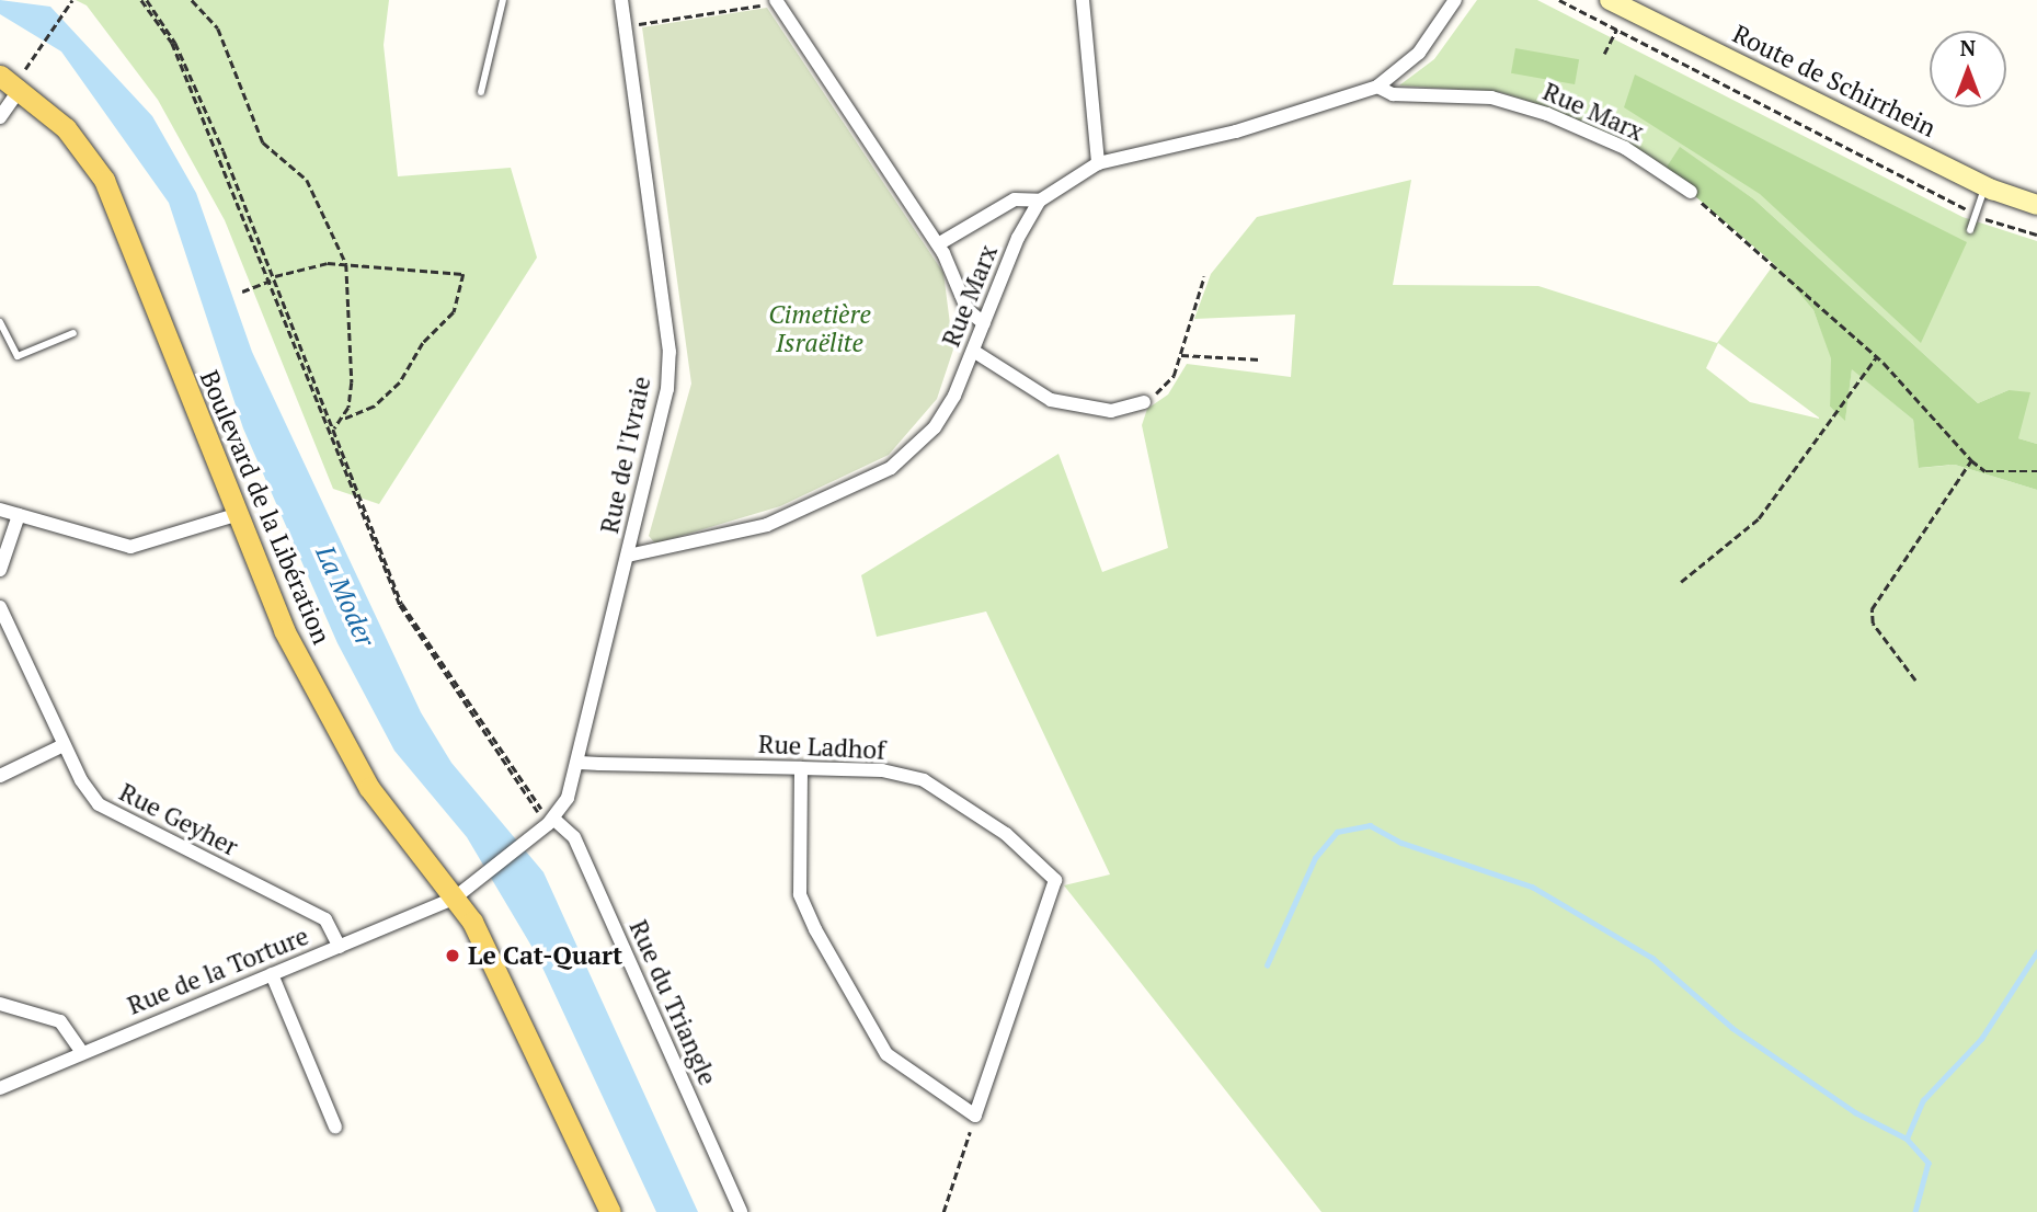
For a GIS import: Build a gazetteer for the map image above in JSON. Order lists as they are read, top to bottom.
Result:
{
  "streets": {
    "main road": ["Boulevard de la Libération"],
    "street": [
      "Route de Schirrhein",
      "Rue Marx",
      "Rue de l'Ivraie",
      "Rue Ladhof",
      "Rue Geyher",
      "Rue de la Torture",
      "Rue du Triangle"
    ]
  },
  "crossings": [
    ["Rue Marx", "Rue de l'Ivraie"],
    ["Rue de l'Ivraie", "Rue Ladhof"],
    ["Rue de l'Ivraie", "Rue de la Torture"],
    ["Rue de l'Ivraie", "Rue du Triangle"],
    ["Boulevard de la Libération", "Rue de la Torture"],
    ["Rue Geyher", "Rue de la Torture"],
    ["Rue de la Torture", "Rue du Triangle"]
  ],
  "water": ["La Moder"],
  "parks": ["Cimetière Israëlite"],
  "places": ["Le Cat-Quart"],
  "north": "top"
}
